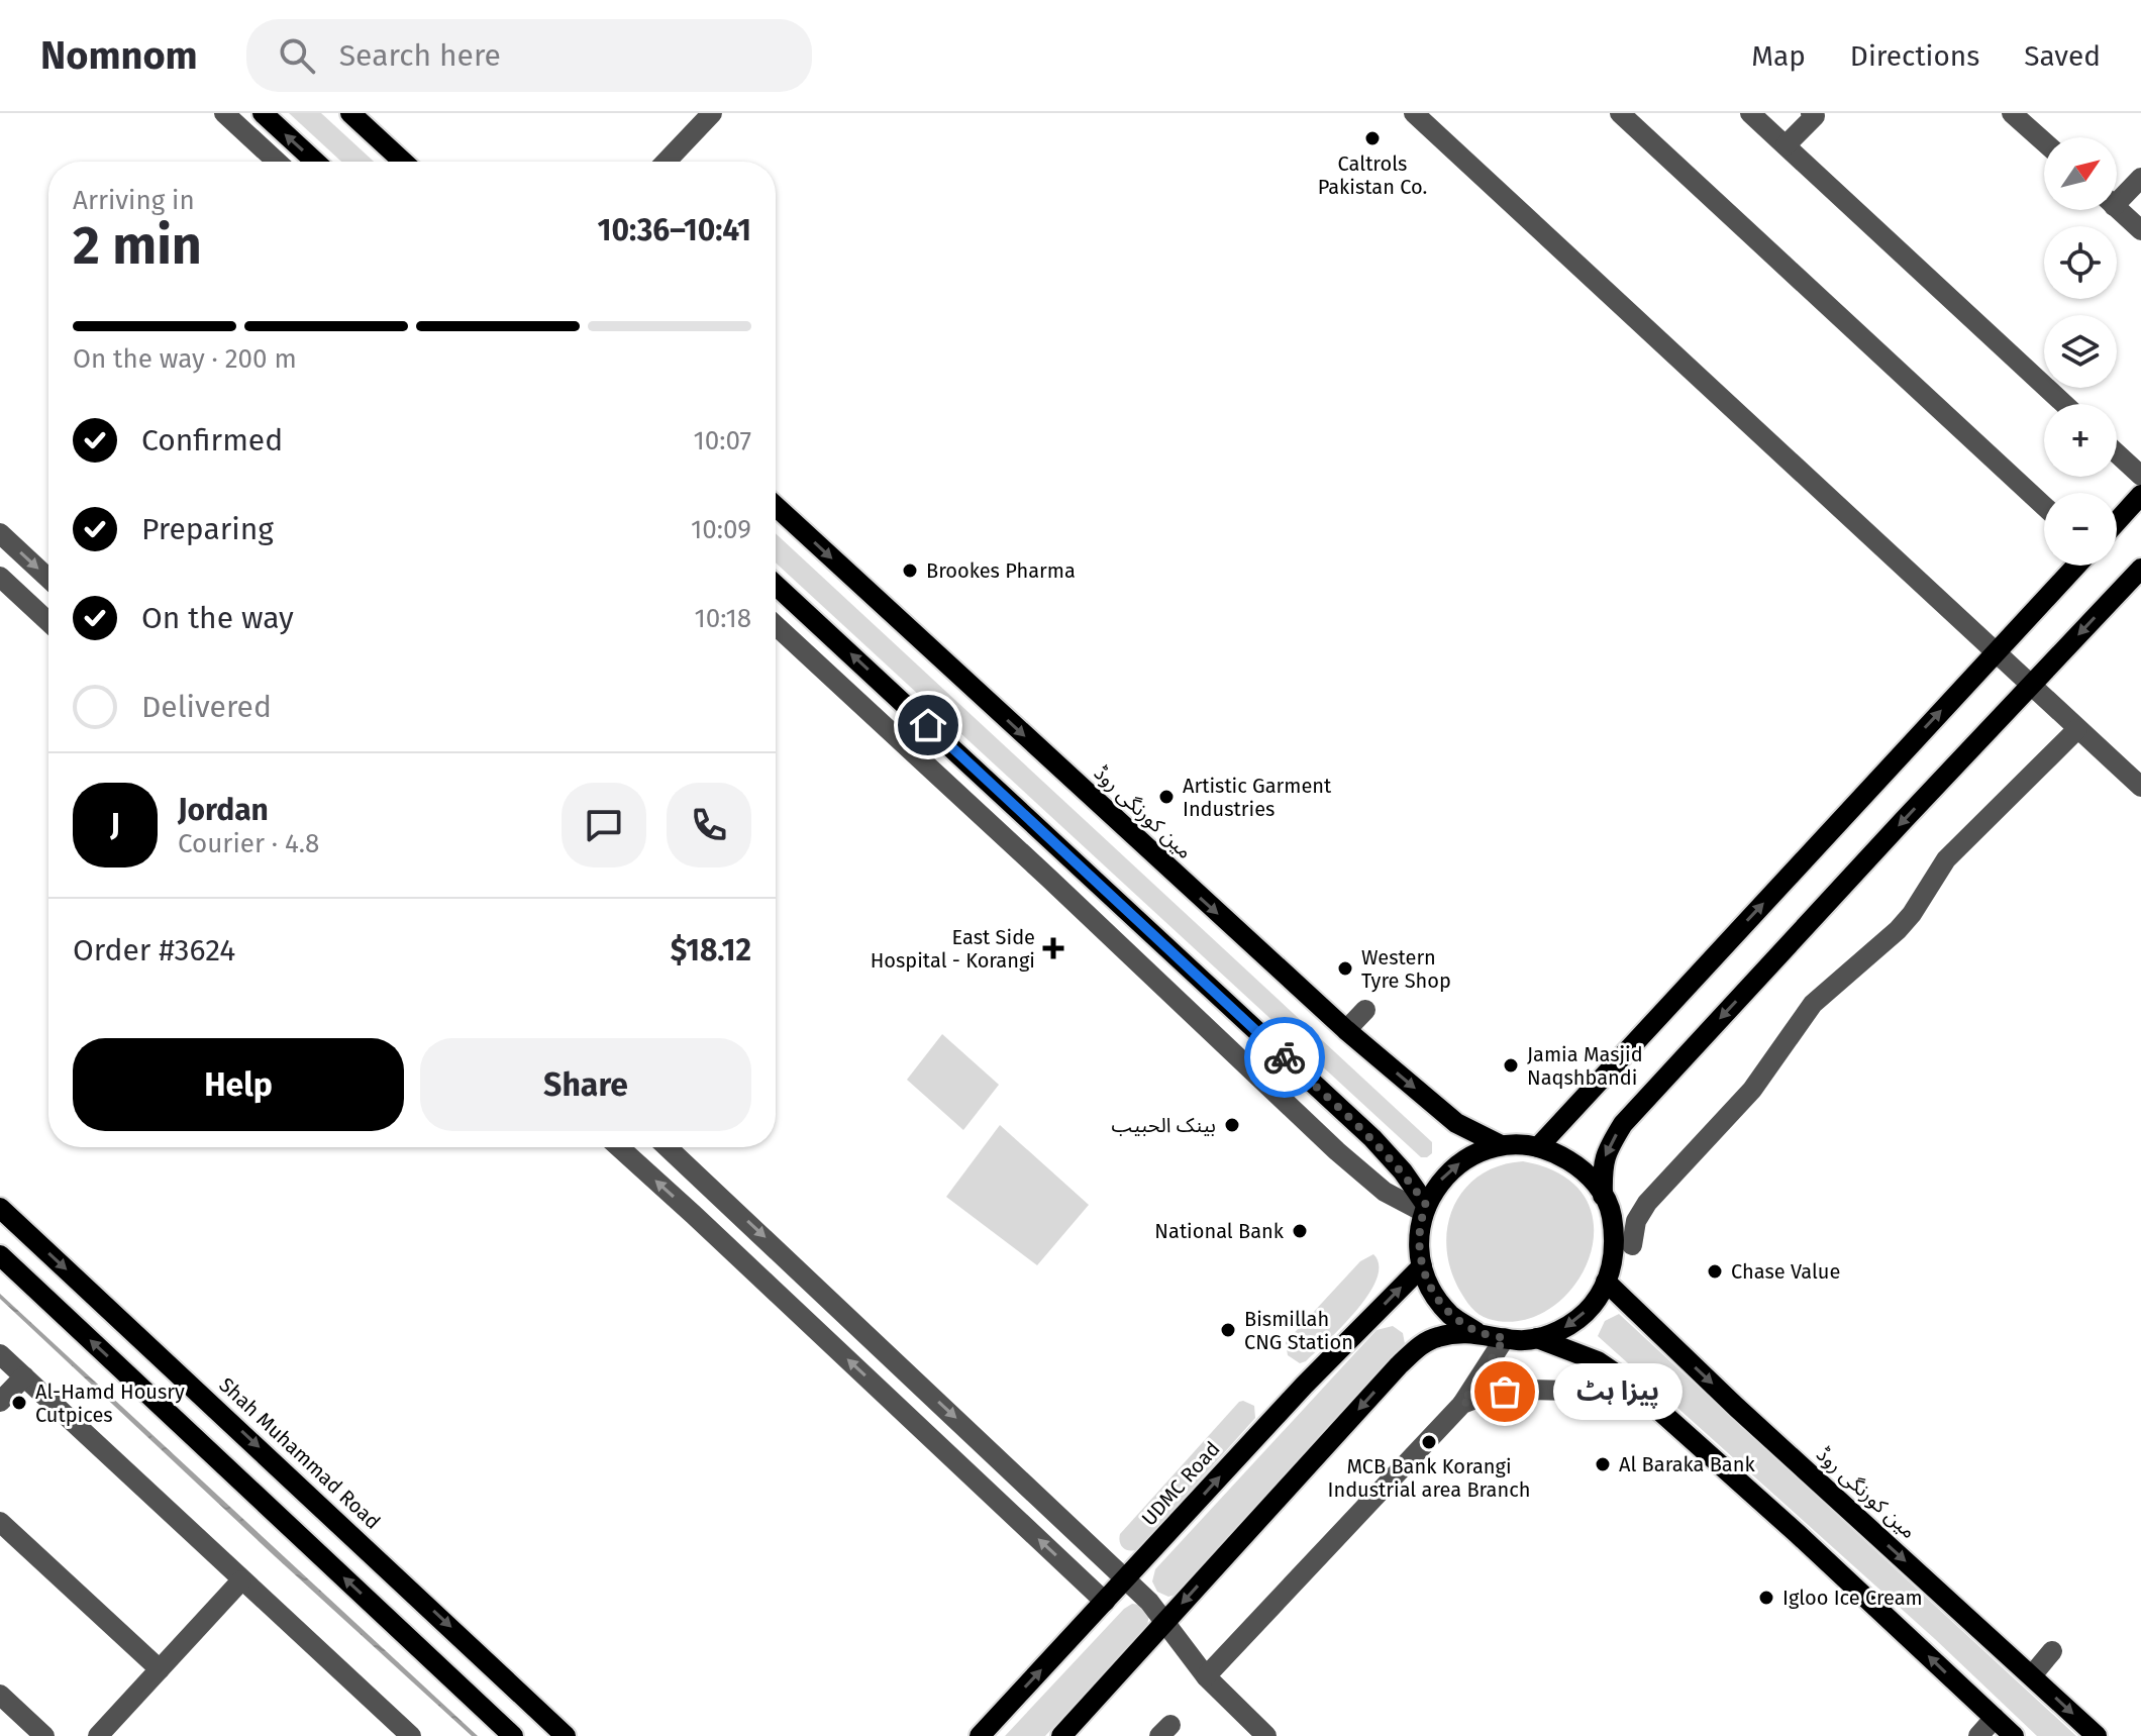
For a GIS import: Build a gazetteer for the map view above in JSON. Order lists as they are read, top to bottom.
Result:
{
  "streets": {
    "main road": ["مین کورنگی روڈ", "Shah Muhammad Road", "UDMC Road"]
  },
  "crossings": [
    ["مین کورنگی روڈ", "UDMC Road"]
  ],
  "places": {
    "other": [
      "Caltrols Pakistan Co.",
      "Brookes Pharma",
      "Artistic Garment Industries",
      "Western Tyre Shop",
      "Jamia Masjid Naqshbandi",
      "بينک الحبيب",
      "National Bank",
      "Chase Value",
      "Bismillah CNG Station",
      "پیزا ہٹ",
      "Al-Hamd Housry Cutpices",
      "MCB Bank Korangi Industrial area Branch",
      "Al Baraka Bank",
      "Igloo Ice Cream"
    ],
    "health": ["East Side Hospital - Korangi"]
  },
  "north": "top right",
  "page": {
    "header": "Nomnom",
    "search": "Search here",
    "nav": ["Map", "Directions", "Saved"],
    "map_buttons": ["+", "−"],
    "heading": ["2 min", "Arriving in", "10:36–10:41"],
    "panel": [
      "Jordan",
      "Courier · 4.8",
      "Order #3624",
      "$18.12"
    ],
    "bar": "On the way · 200 m",
    "list": [
      ["Confirmed", "10:07"],
      ["Preparing", "10:09"],
      ["On the way", "10:18"],
      "Delivered"
    ],
    "round": "J",
    "buttons": ["Help", "Share"],
    "bubble": "پیزا ہٹ"
  }
}
